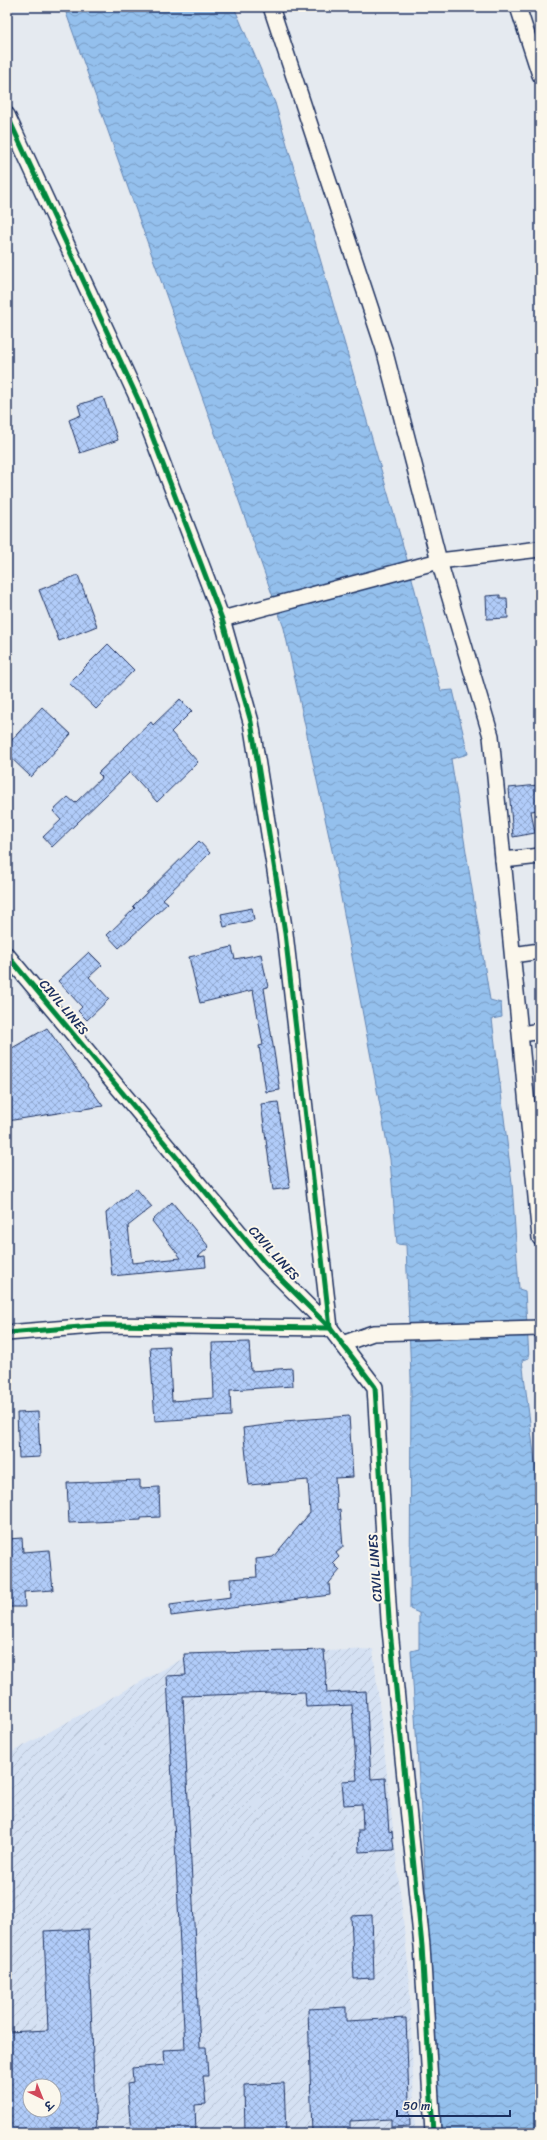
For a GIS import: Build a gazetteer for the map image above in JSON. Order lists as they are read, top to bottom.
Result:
{
  "streets": {
    "street": ["CIVIL LINES"]
  },
  "scale_bar": "50 m",
  "north": "bottom right"
}
